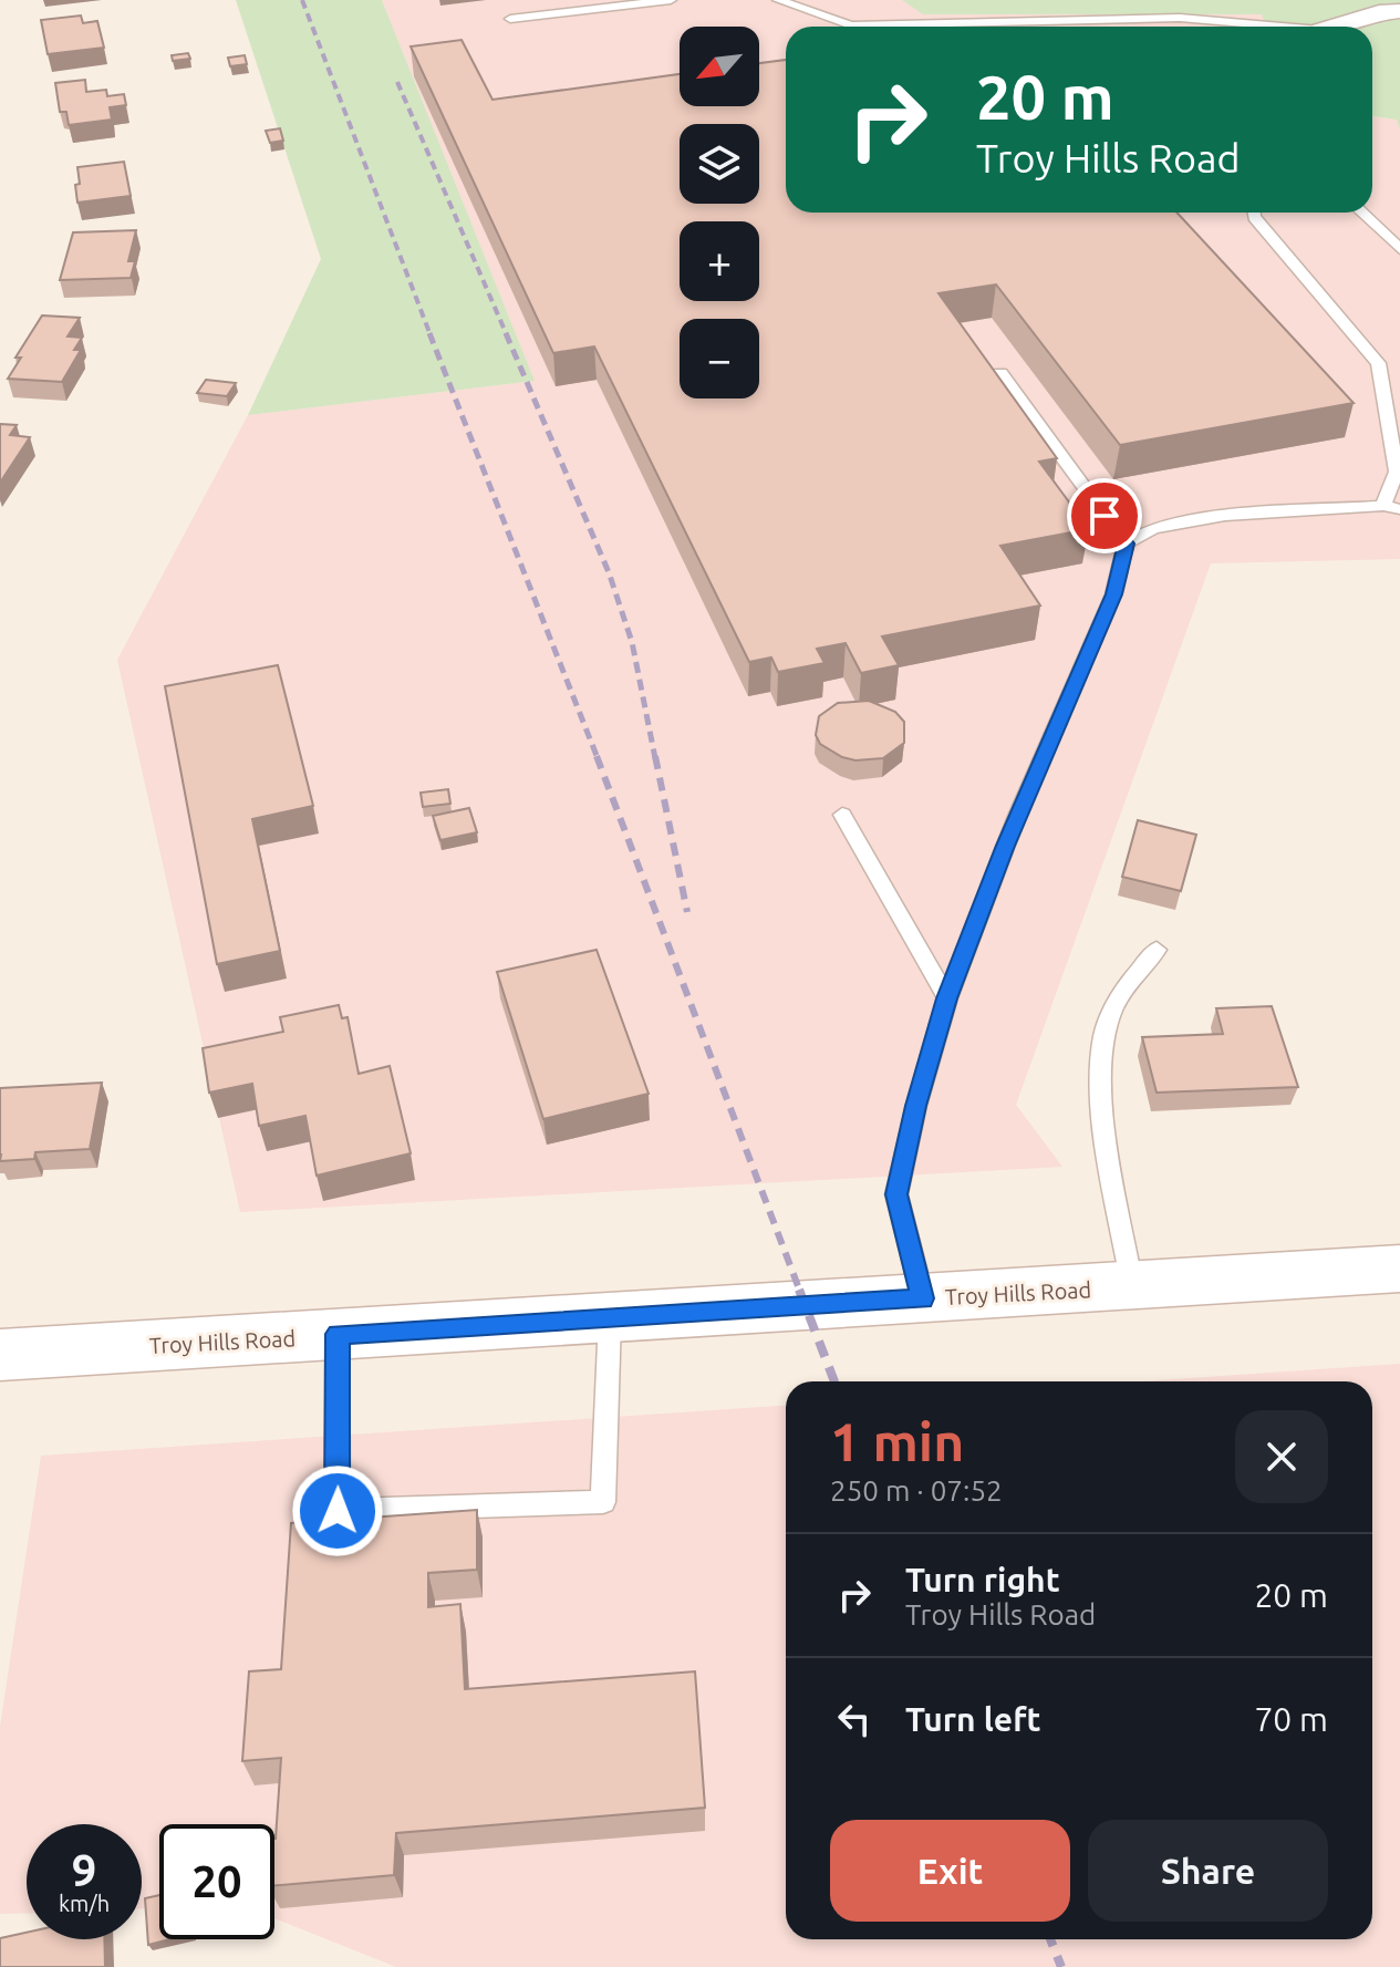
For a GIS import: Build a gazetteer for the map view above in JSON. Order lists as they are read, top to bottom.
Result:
{
  "streets": {
    "main road": ["Troy Hills Road"]
  },
  "north": "bottom left",
  "page": {
    "map_buttons": ["+", "−"],
    "turn": ["20 m", "Troy Hills Road"],
    "heading": ["1 min", "250 m · 07:52"],
    "list": [
      {
        "name": "Turn right",
        "note": "Troy Hills Road",
        "value": "20 m"
      },
      {
        "name": "Turn left",
        "value": "70 m"
      }
    ],
    "buttons": ["Exit", "Share"],
    "speed": "9 km/h",
    "limit": "20"
  }
}
